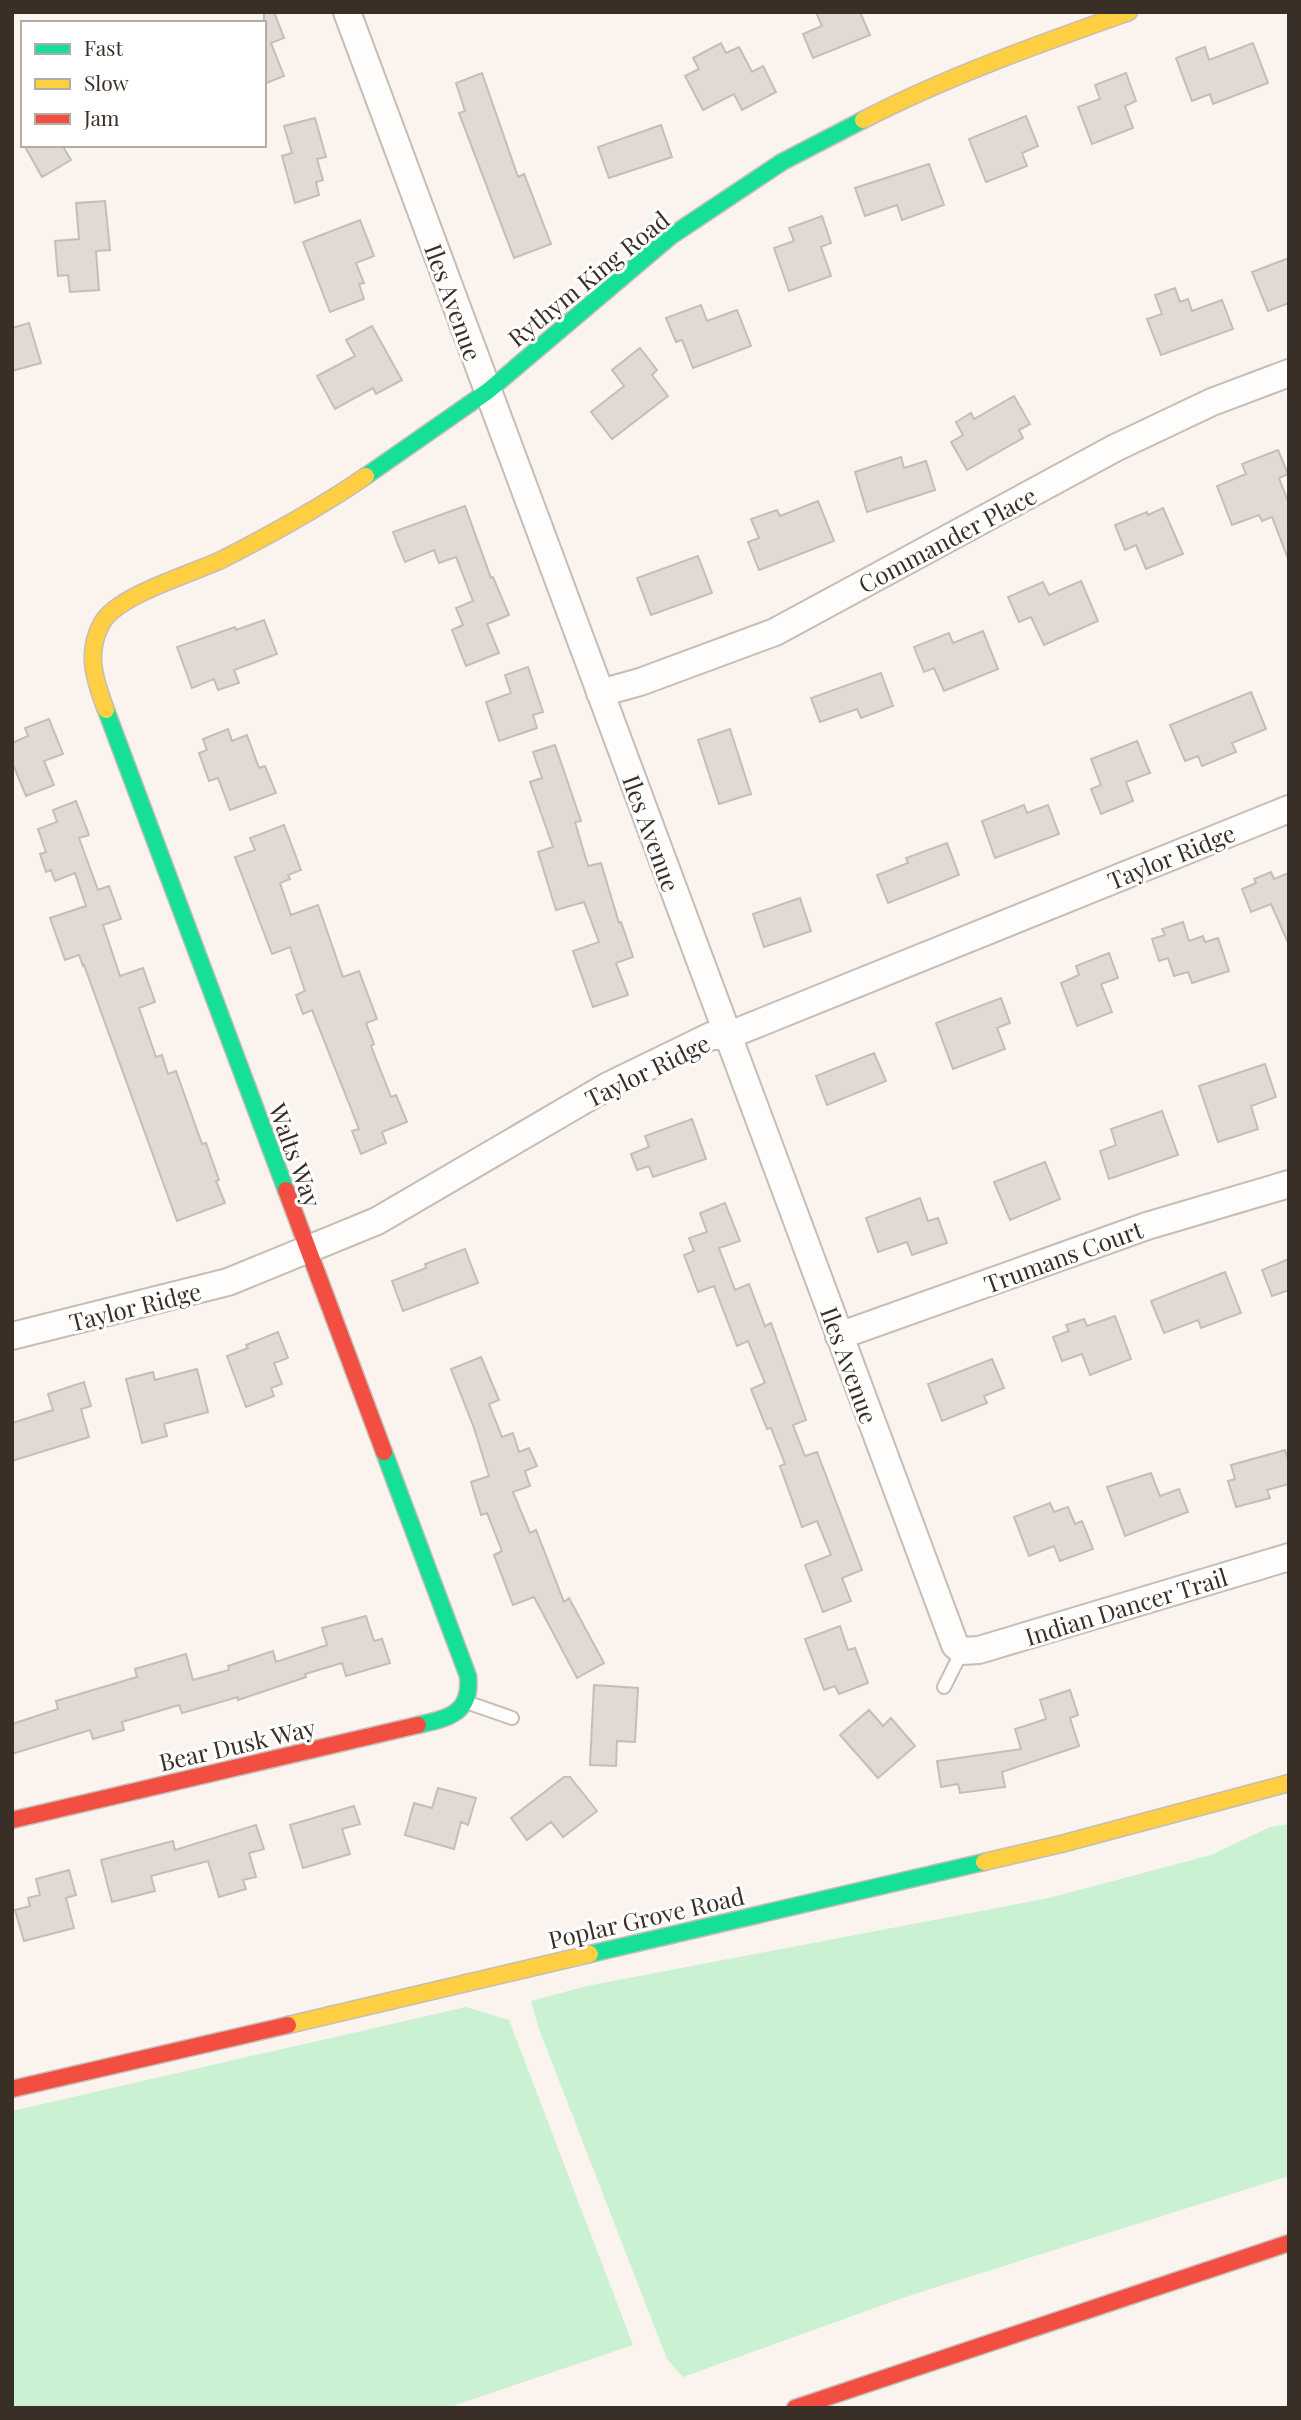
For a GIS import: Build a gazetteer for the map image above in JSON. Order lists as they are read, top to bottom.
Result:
{
  "streets": {
    "street": [
      "Rythym King Road",
      "Iles Avenue",
      "Commander Place",
      "Taylor Ridge",
      "Walts Way",
      "Trumans Court",
      "Indian Dancer Trail",
      "Bear Dusk Way",
      "Poplar Grove Road"
    ]
  },
  "crossings": [
    ["Rythym King Road", "Iles Avenue"],
    ["Rythym King Road", "Walts Way"],
    ["Iles Avenue", "Commander Place"],
    ["Iles Avenue", "Taylor Ridge"],
    ["Iles Avenue", "Trumans Court"],
    ["Iles Avenue", "Indian Dancer Trail"],
    ["Taylor Ridge", "Walts Way"],
    ["Walts Way", "Bear Dusk Way"]
  ],
  "legend": ["Fast", "Slow", "Jam"]
}
